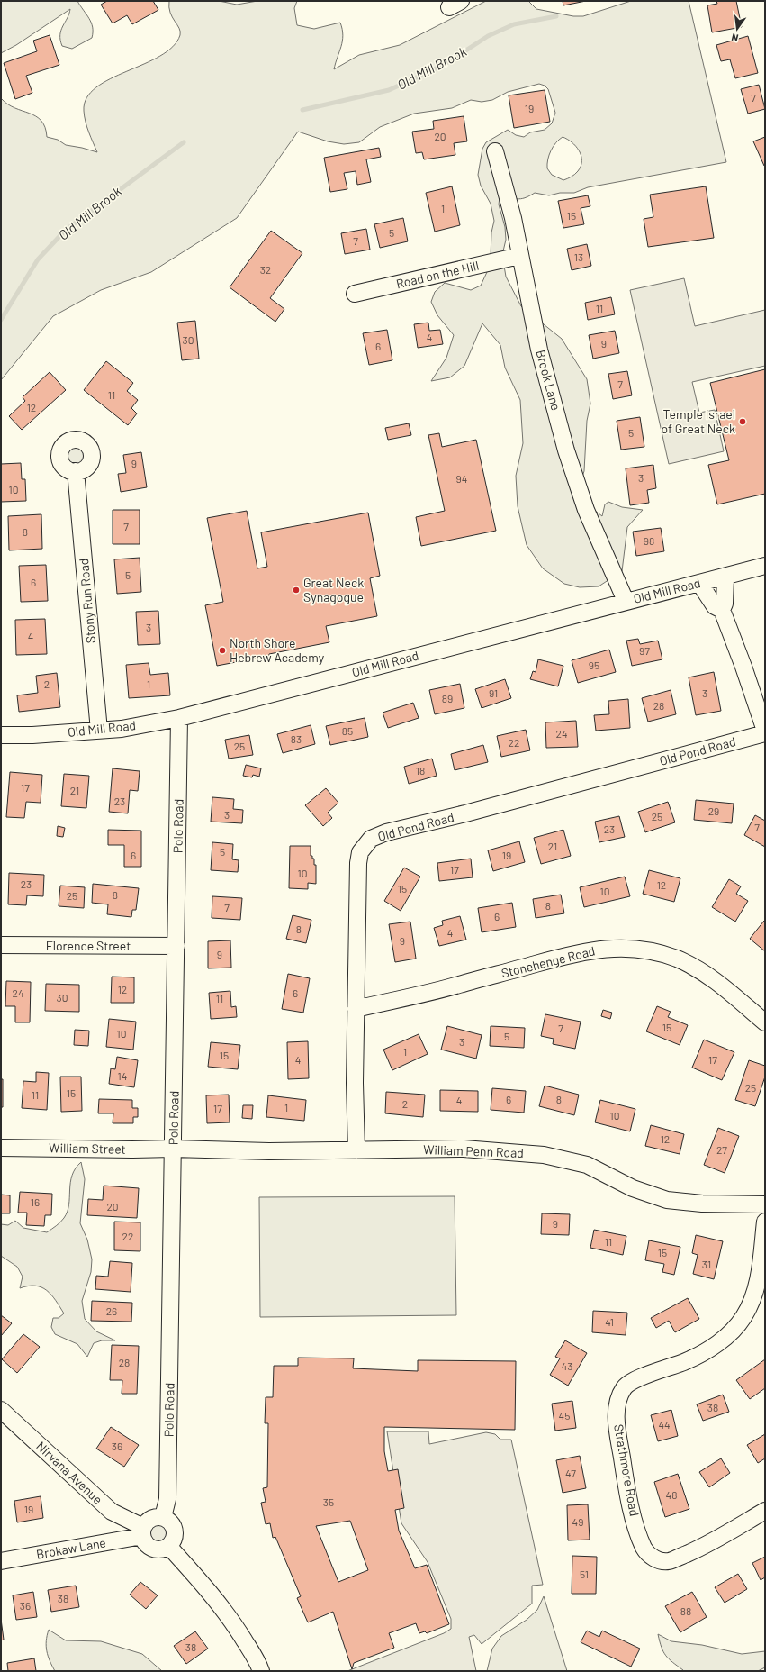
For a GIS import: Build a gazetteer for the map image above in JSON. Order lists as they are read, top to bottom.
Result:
{
  "streets": {
    "street": [
      "Road on the Hill",
      "Brook Lane",
      "Old Mill Road",
      "Stony Run Road",
      "Old Pond Road",
      "Polo Road",
      "Florence Street",
      "Stonehenge Road",
      "William Street",
      "William Penn Road",
      "Strathmore Road",
      "Nirvana Avenue",
      "Brokaw Lane"
    ]
  },
  "crossings": [
    ["Road on the Hill", "Brook Lane"],
    ["Brook Lane", "Old Mill Road"],
    ["Old Mill Road", "Stony Run Road"],
    ["Old Mill Road", "Polo Road"],
    ["Old Pond Road", "Stonehenge Road"],
    ["Old Pond Road", "William Penn Road"],
    ["Polo Road", "Florence Street"],
    ["Polo Road", "William Street"],
    ["Polo Road", "William Penn Road"],
    ["Polo Road", "Nirvana Avenue"],
    ["Polo Road", "Brokaw Lane"],
    ["William Street", "William Penn Road"],
    ["Nirvana Avenue", "Brokaw Lane"]
  ],
  "water": ["Old Mill Brook"],
  "places": ["Temple Israel of Great Neck", "Great Neck Synagogue", "North Shore Hebrew Academy"],
  "house_numbers": [
    "7",
    "19",
    "20",
    "1",
    "15",
    "5",
    "7",
    "13",
    "32",
    "11",
    "4",
    "30",
    "9",
    "6",
    "7",
    "11",
    "12",
    "5",
    "9",
    "3",
    "94",
    "10",
    "7",
    "8",
    "98",
    "5",
    "6",
    "3",
    "4",
    "97",
    "95",
    "2",
    "1",
    "91",
    "3",
    "89",
    "28",
    "85",
    "24",
    "83",
    "22",
    "25",
    "18",
    "17",
    "21",
    "23",
    "29",
    "3",
    "25",
    "7",
    "23",
    "21",
    "5",
    "6",
    "19",
    "17",
    "10",
    "23",
    "12",
    "15",
    "10",
    "8",
    "25",
    "8",
    "7",
    "6",
    "8",
    "4",
    "9",
    "9",
    "12",
    "24",
    "6",
    "30",
    "11",
    "15",
    "7",
    "10",
    "5",
    "3",
    "1",
    "15",
    "4",
    "17",
    "14",
    "25",
    "15",
    "11",
    "6",
    "8",
    "4",
    "2",
    "1",
    "17",
    "10",
    "12",
    "27",
    "16",
    "20",
    "9",
    "22",
    "11",
    "15",
    "31",
    "26",
    "41",
    "28",
    "43",
    "38",
    "45",
    "44",
    "36",
    "47",
    "48",
    "35",
    "19",
    "49",
    "51",
    "38",
    "36",
    "88",
    "38"
  ],
  "north": "bottom"
}
